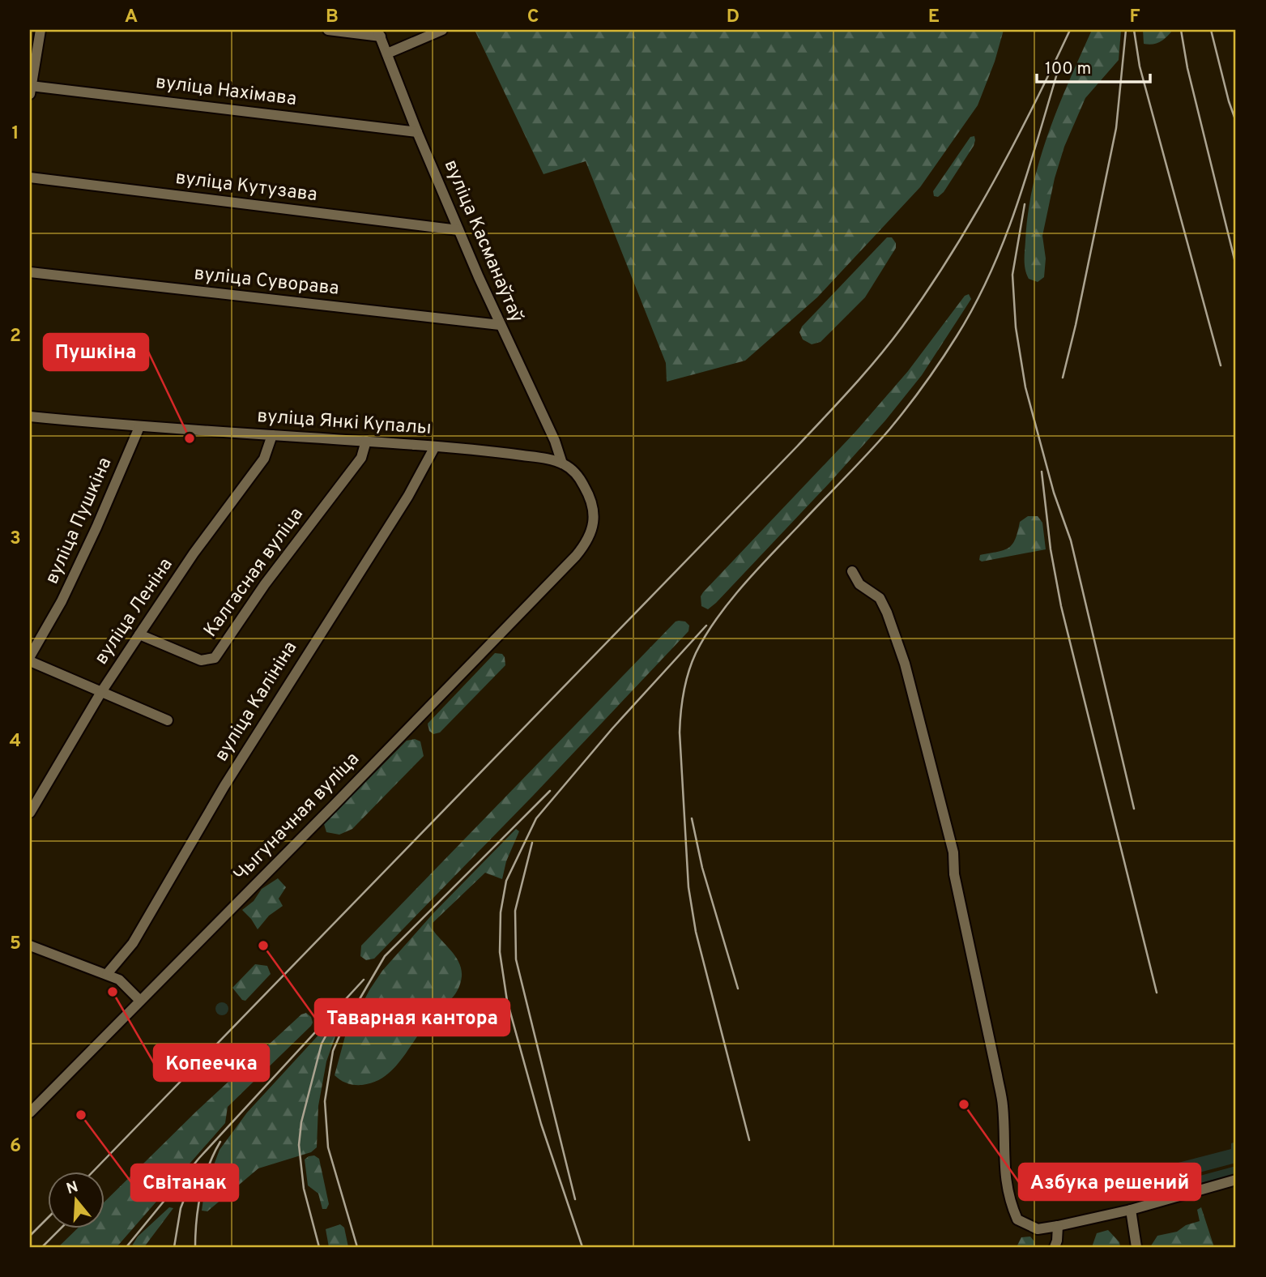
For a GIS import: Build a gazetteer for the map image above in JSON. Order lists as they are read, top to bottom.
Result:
{
  "streets": {
    "street": [
      "вуліца Нахімава",
      "вуліца Кутузава",
      "вуліца Касманаўтаў",
      "вуліца Суворава",
      "вуліца Янкі Купалы",
      "вуліца Пушкіна",
      "Калгасная вуліца",
      "вуліца Леніна",
      "вуліца Калініна",
      "Чыгуначная вуліца"
    ]
  },
  "crossings": [
    ["вуліца Нахімава", "вуліца Касманаўтаў"],
    ["вуліца Кутузава", "вуліца Касманаўтаў"],
    ["вуліца Касманаўтаў", "вуліца Суворава"],
    ["вуліца Касманаўтаў", "вуліца Янкі Купалы"],
    ["вуліца Касманаўтаў", "Чыгуначная вуліца"],
    ["вуліца Янкі Купалы", "вуліца Пушкіна"],
    ["вуліца Янкі Купалы", "Калгасная вуліца"],
    ["вуліца Янкі Купалы", "вуліца Леніна"],
    ["вуліца Янкі Купалы", "вуліца Калініна"],
    ["вуліца Янкі Купалы", "Чыгуначная вуліца"],
    ["Калгасная вуліца", "вуліца Леніна"]
  ],
  "places": [
    "Пушкіна",
    "Таварная кантора",
    "Копеечка",
    "Азбука решений",
    "Світанак"
  ],
  "scale_bar": "100 m",
  "north": "top",
  "grid": {
    "columns": [
      "A",
      "B",
      "C",
      "D",
      "E",
      "F"
    ],
    "rows": [
      "1",
      "2",
      "3",
      "4",
      "5",
      "6"
    ]
  }
}
